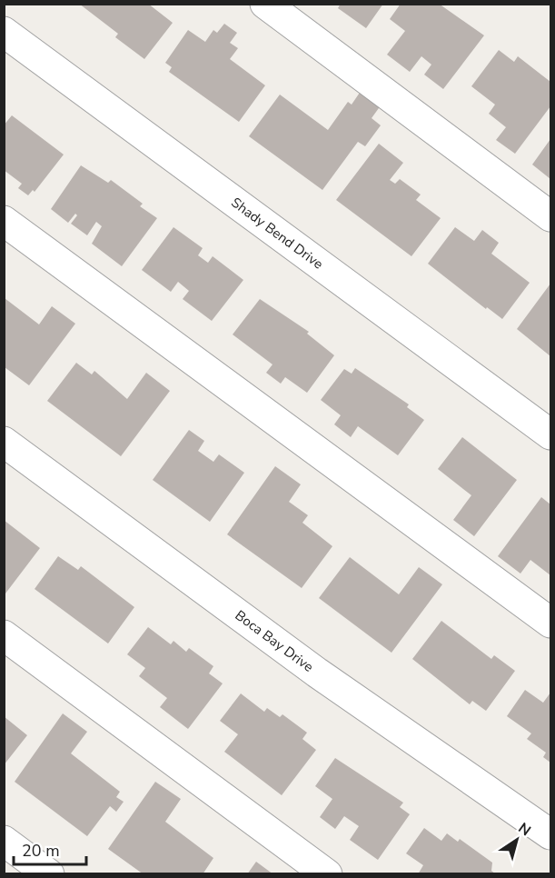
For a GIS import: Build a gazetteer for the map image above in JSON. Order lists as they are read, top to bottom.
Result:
{
  "streets": {
    "street": ["Shady Bend Drive", "Boca Bay Drive"]
  },
  "scale_bar": "20 m",
  "north": "top right"
}
